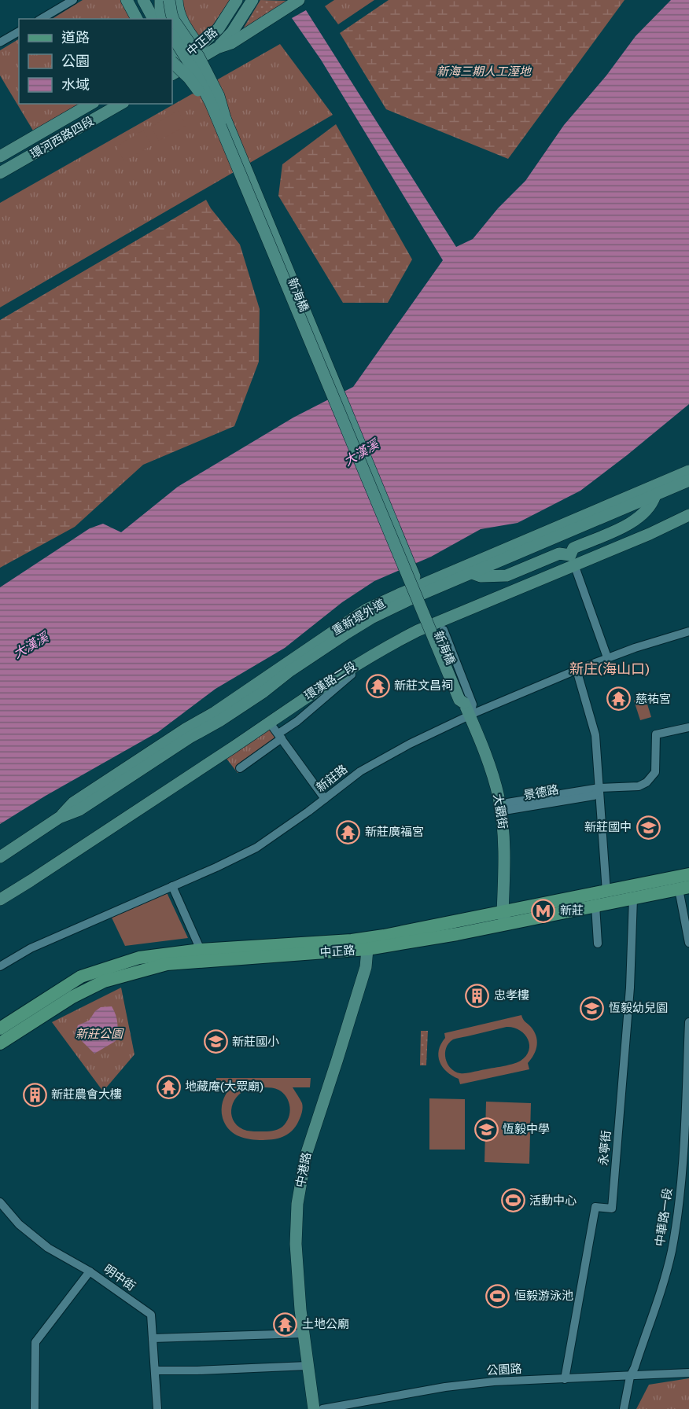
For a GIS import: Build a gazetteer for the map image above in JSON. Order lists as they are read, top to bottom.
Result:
{
  "streets": {
    "main road": ["中正路"],
    "street": [
      "環河西路四段",
      "新海橋",
      "重新堤外道",
      "環漢路二段",
      "新莊路",
      "景德路",
      "大觀街",
      "永寧街",
      "中港路",
      "中華路一段",
      "明中街",
      "公園路"
    ]
  },
  "crossings": [
    ["中正路", "大觀街"],
    ["中正路", "永寧街"],
    ["中正路", "中港路"],
    ["新海橋", "大觀街"],
    ["新莊路", "大觀街"],
    ["景德路", "大觀街"],
    ["永寧街", "公園路"],
    ["中華路一段", "公園路"]
  ],
  "districts": ["新庄(海山口)"],
  "water": ["大漢溪"],
  "parks": ["新海三期人工溼地", "新莊公園"],
  "places": {
    "temple": [
      "新莊文昌祠",
      "慈祐宮",
      "新莊廣福宮",
      "地藏庵(大眾廟)",
      "土地公廟"
    ],
    "school or university": [
      "新莊國中",
      "恆毅幼兒園",
      "新莊國小",
      "恆毅中學"
    ],
    "metro station": ["新莊"],
    "building": ["忠孝樓", "新莊農會大樓"],
    "sports": ["活動中心", "恒毅游泳池"]
  },
  "legend": ["道路", "公園", "水域"]
}
